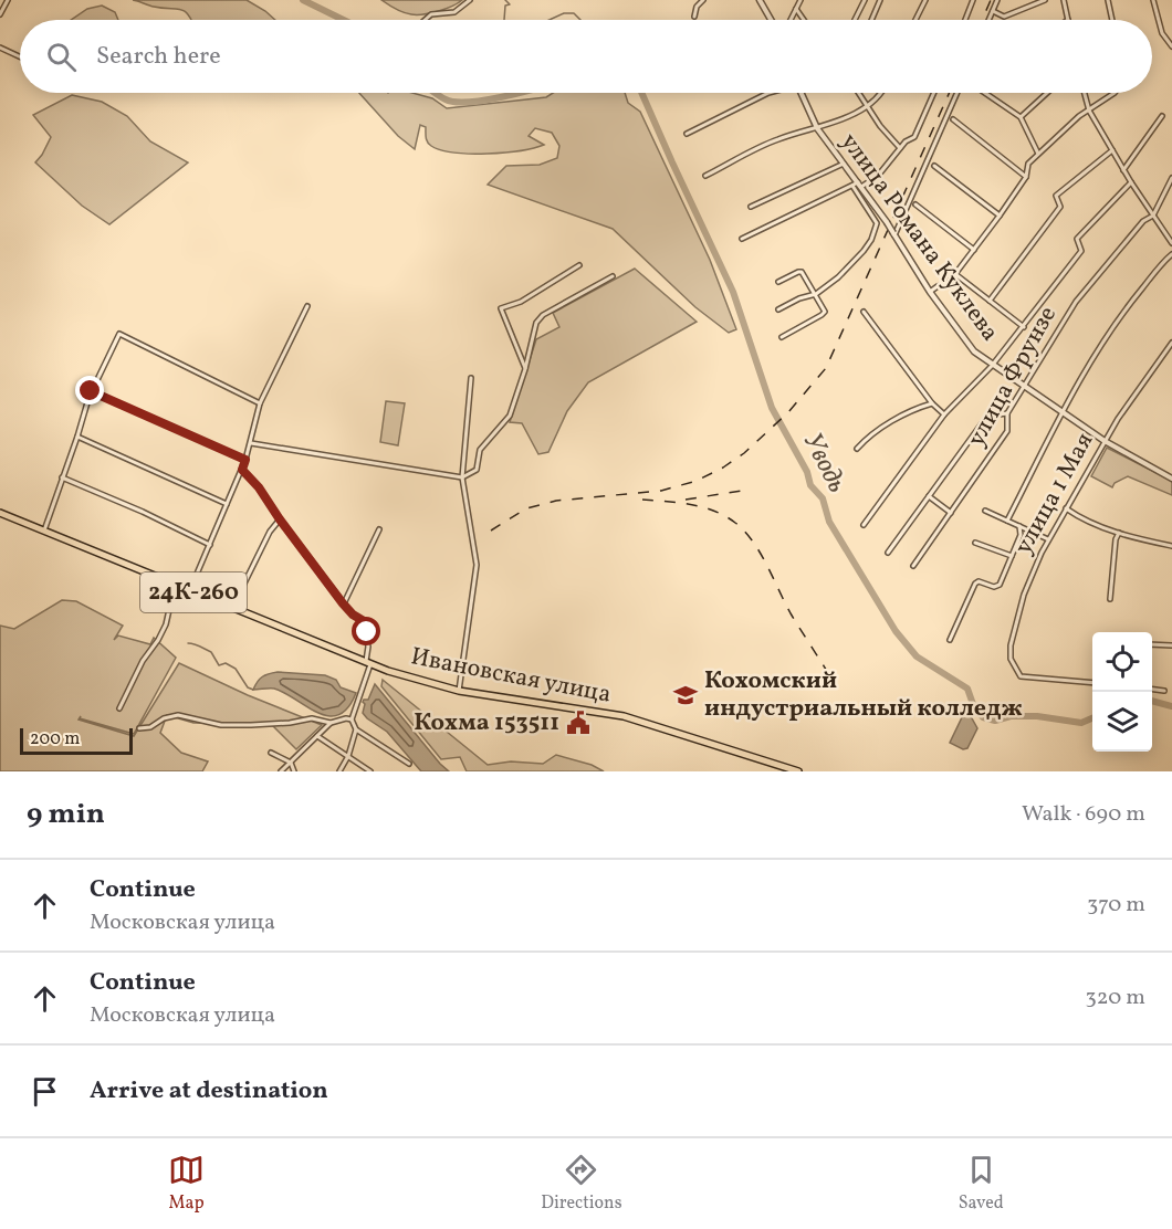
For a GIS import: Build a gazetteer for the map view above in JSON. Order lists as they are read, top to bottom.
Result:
{
  "streets": {
    "main road": ["24К-260", "Ивановская улица"],
    "street": ["улица Романа Куклева", "улица Фрунзе", "улица 1 Мая"]
  },
  "crossings": [
    ["улица Романа Куклева", "улица Фрунзе"],
    ["улица Романа Куклева", "улица 1 Мая"]
  ],
  "water": ["Уводь"],
  "places": {
    "school or university": ["Кохомский индустриальный колледж"],
    "public building": ["Кохма 153511"]
  },
  "scale_bar": "200 m",
  "page": {
    "search": "Search here",
    "scale": "200 m",
    "heading": ["9 min", "Walk · 690 m"],
    "list": [
      ["Continue", "Московская улица", "370 m"],
      ["Continue", "Московская улица", "320 m"],
      "Arrive at destination"
    ],
    "nav": ["Map", "Directions", "Saved"]
  }
}
